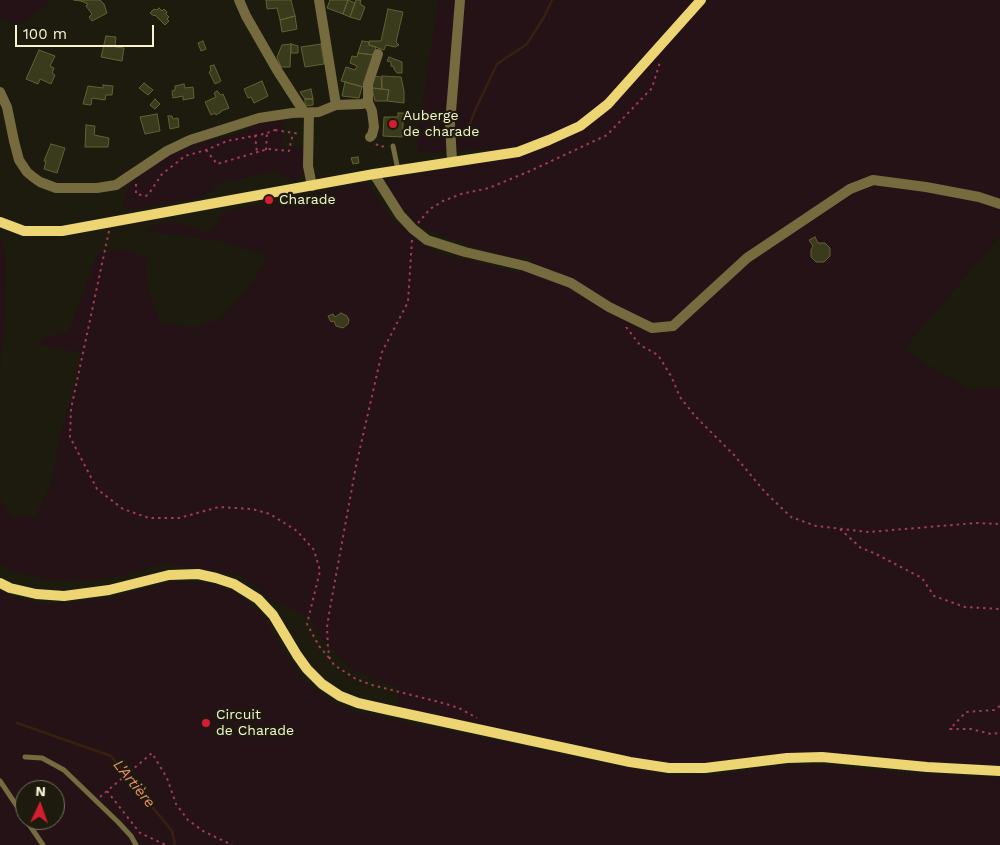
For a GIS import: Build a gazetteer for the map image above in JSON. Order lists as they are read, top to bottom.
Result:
{
  "water": ["L'Artière"],
  "places": ["Auberge de charade", "Charade", "Circuit de Charade"],
  "scale_bar": "100 m",
  "north": "top"
}
